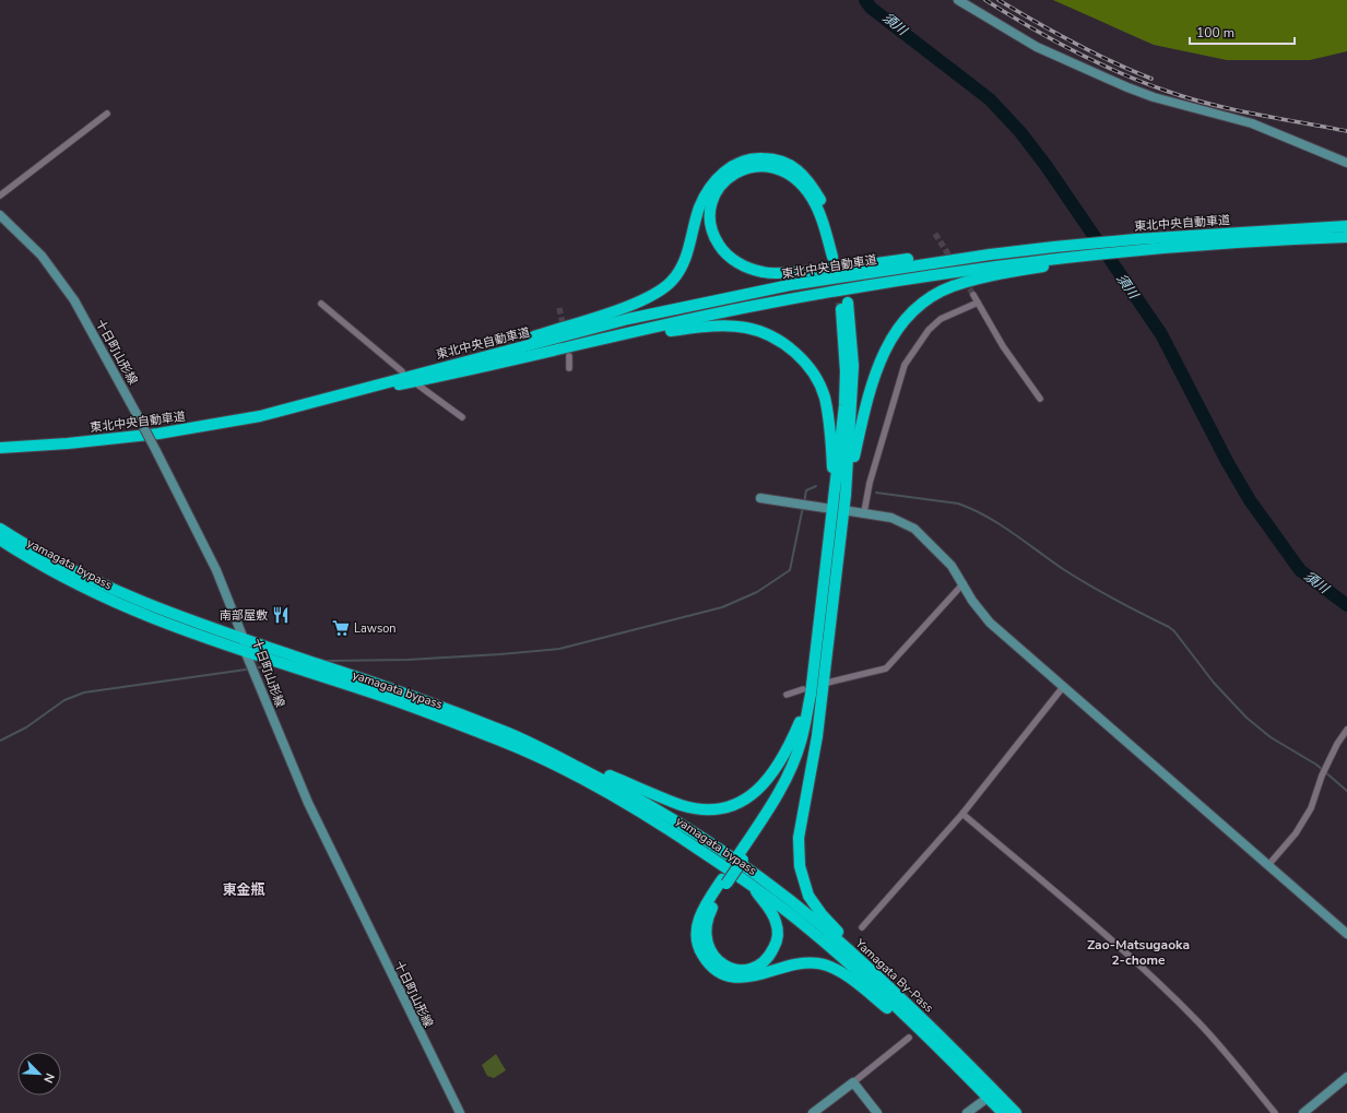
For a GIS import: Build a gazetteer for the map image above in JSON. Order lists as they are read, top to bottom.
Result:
{
  "streets": {
    "highway": ["東北中央自動車道", "yamagata bypass", "Yamagata By-Pass"],
    "street": ["十日町山形線"]
  },
  "crossings": [
    ["十日町山形線", "yamagata bypass"],
    ["yamagata bypass", "Yamagata By-Pass"]
  ],
  "districts": ["東金瓶", "Zao-Matsugaoka 2-chome"],
  "water": ["須川"],
  "places": {
    "restaurant": ["南部屋敷"],
    "supermarket": ["Lawson"]
  },
  "scale_bar": "100 m",
  "north": "bottom right"
}
